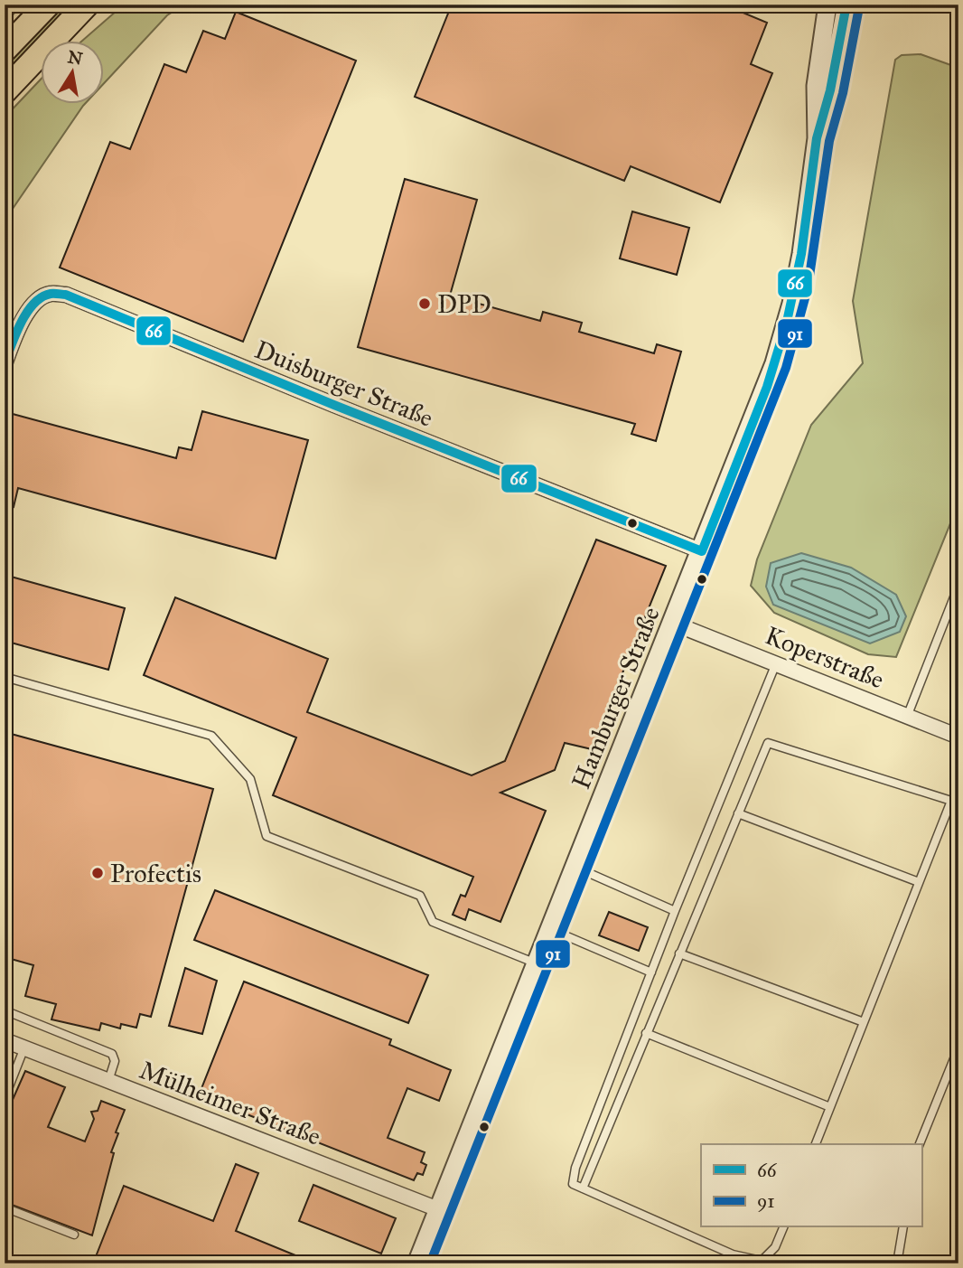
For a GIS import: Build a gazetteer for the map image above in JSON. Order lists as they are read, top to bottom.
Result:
{
  "streets": {
    "street": [
      "Duisburger Straße",
      "Koperstraße",
      "Hamburger Straße",
      "Mülheimer Straße"
    ]
  },
  "crossings": [
    ["Duisburger Straße", "Hamburger Straße"],
    ["Koperstraße", "Hamburger Straße"],
    ["Hamburger Straße", "Mülheimer Straße"]
  ],
  "places": ["DPD", "Profectis"],
  "lines": ["transit line 66", "transit line 91"],
  "legend": ["66", "91"],
  "north": "top"
}
